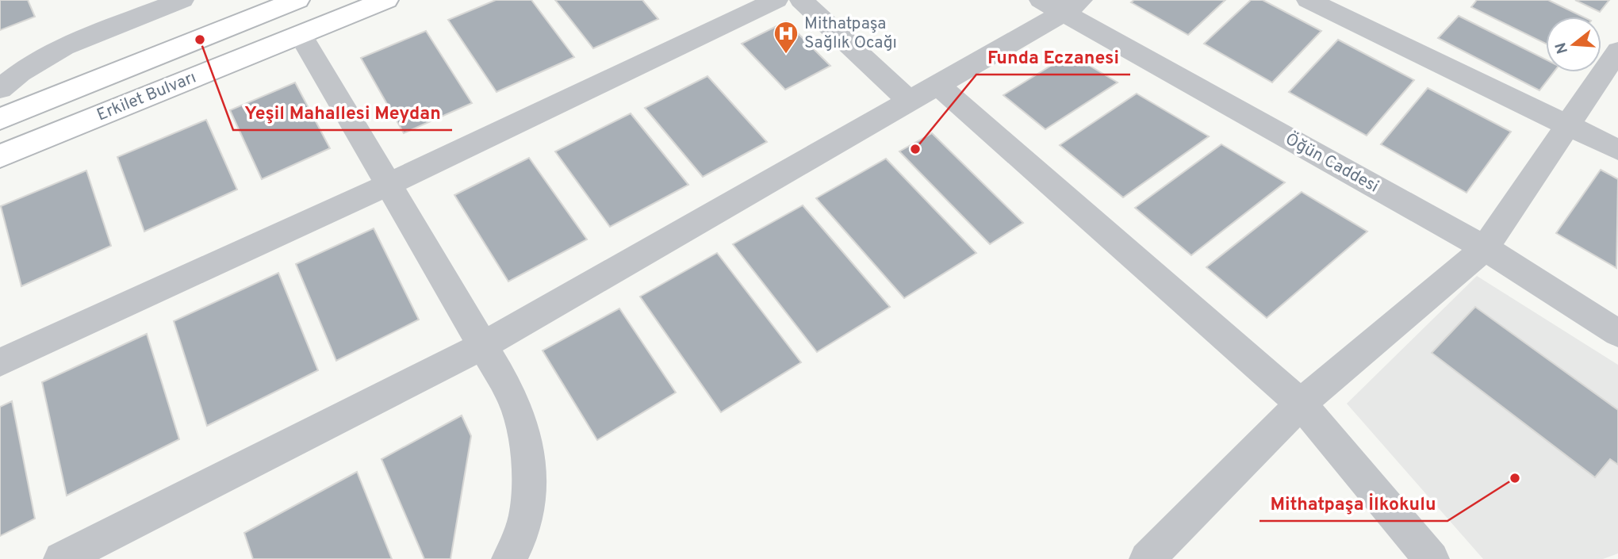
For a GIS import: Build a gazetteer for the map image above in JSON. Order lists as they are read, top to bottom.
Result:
{
  "streets": {
    "main road": ["Erkilet Bulvarı"],
    "street": ["Öğün Caddesi"]
  },
  "places": {
    "other": ["Yeşil Mahallesi Meydan", "Funda Eczanesi", "Mithatpaşa İlkokulu"],
    "hospital": ["Mithatpaşa Sağlık Ocağı"]
  },
  "north": "left"
}
